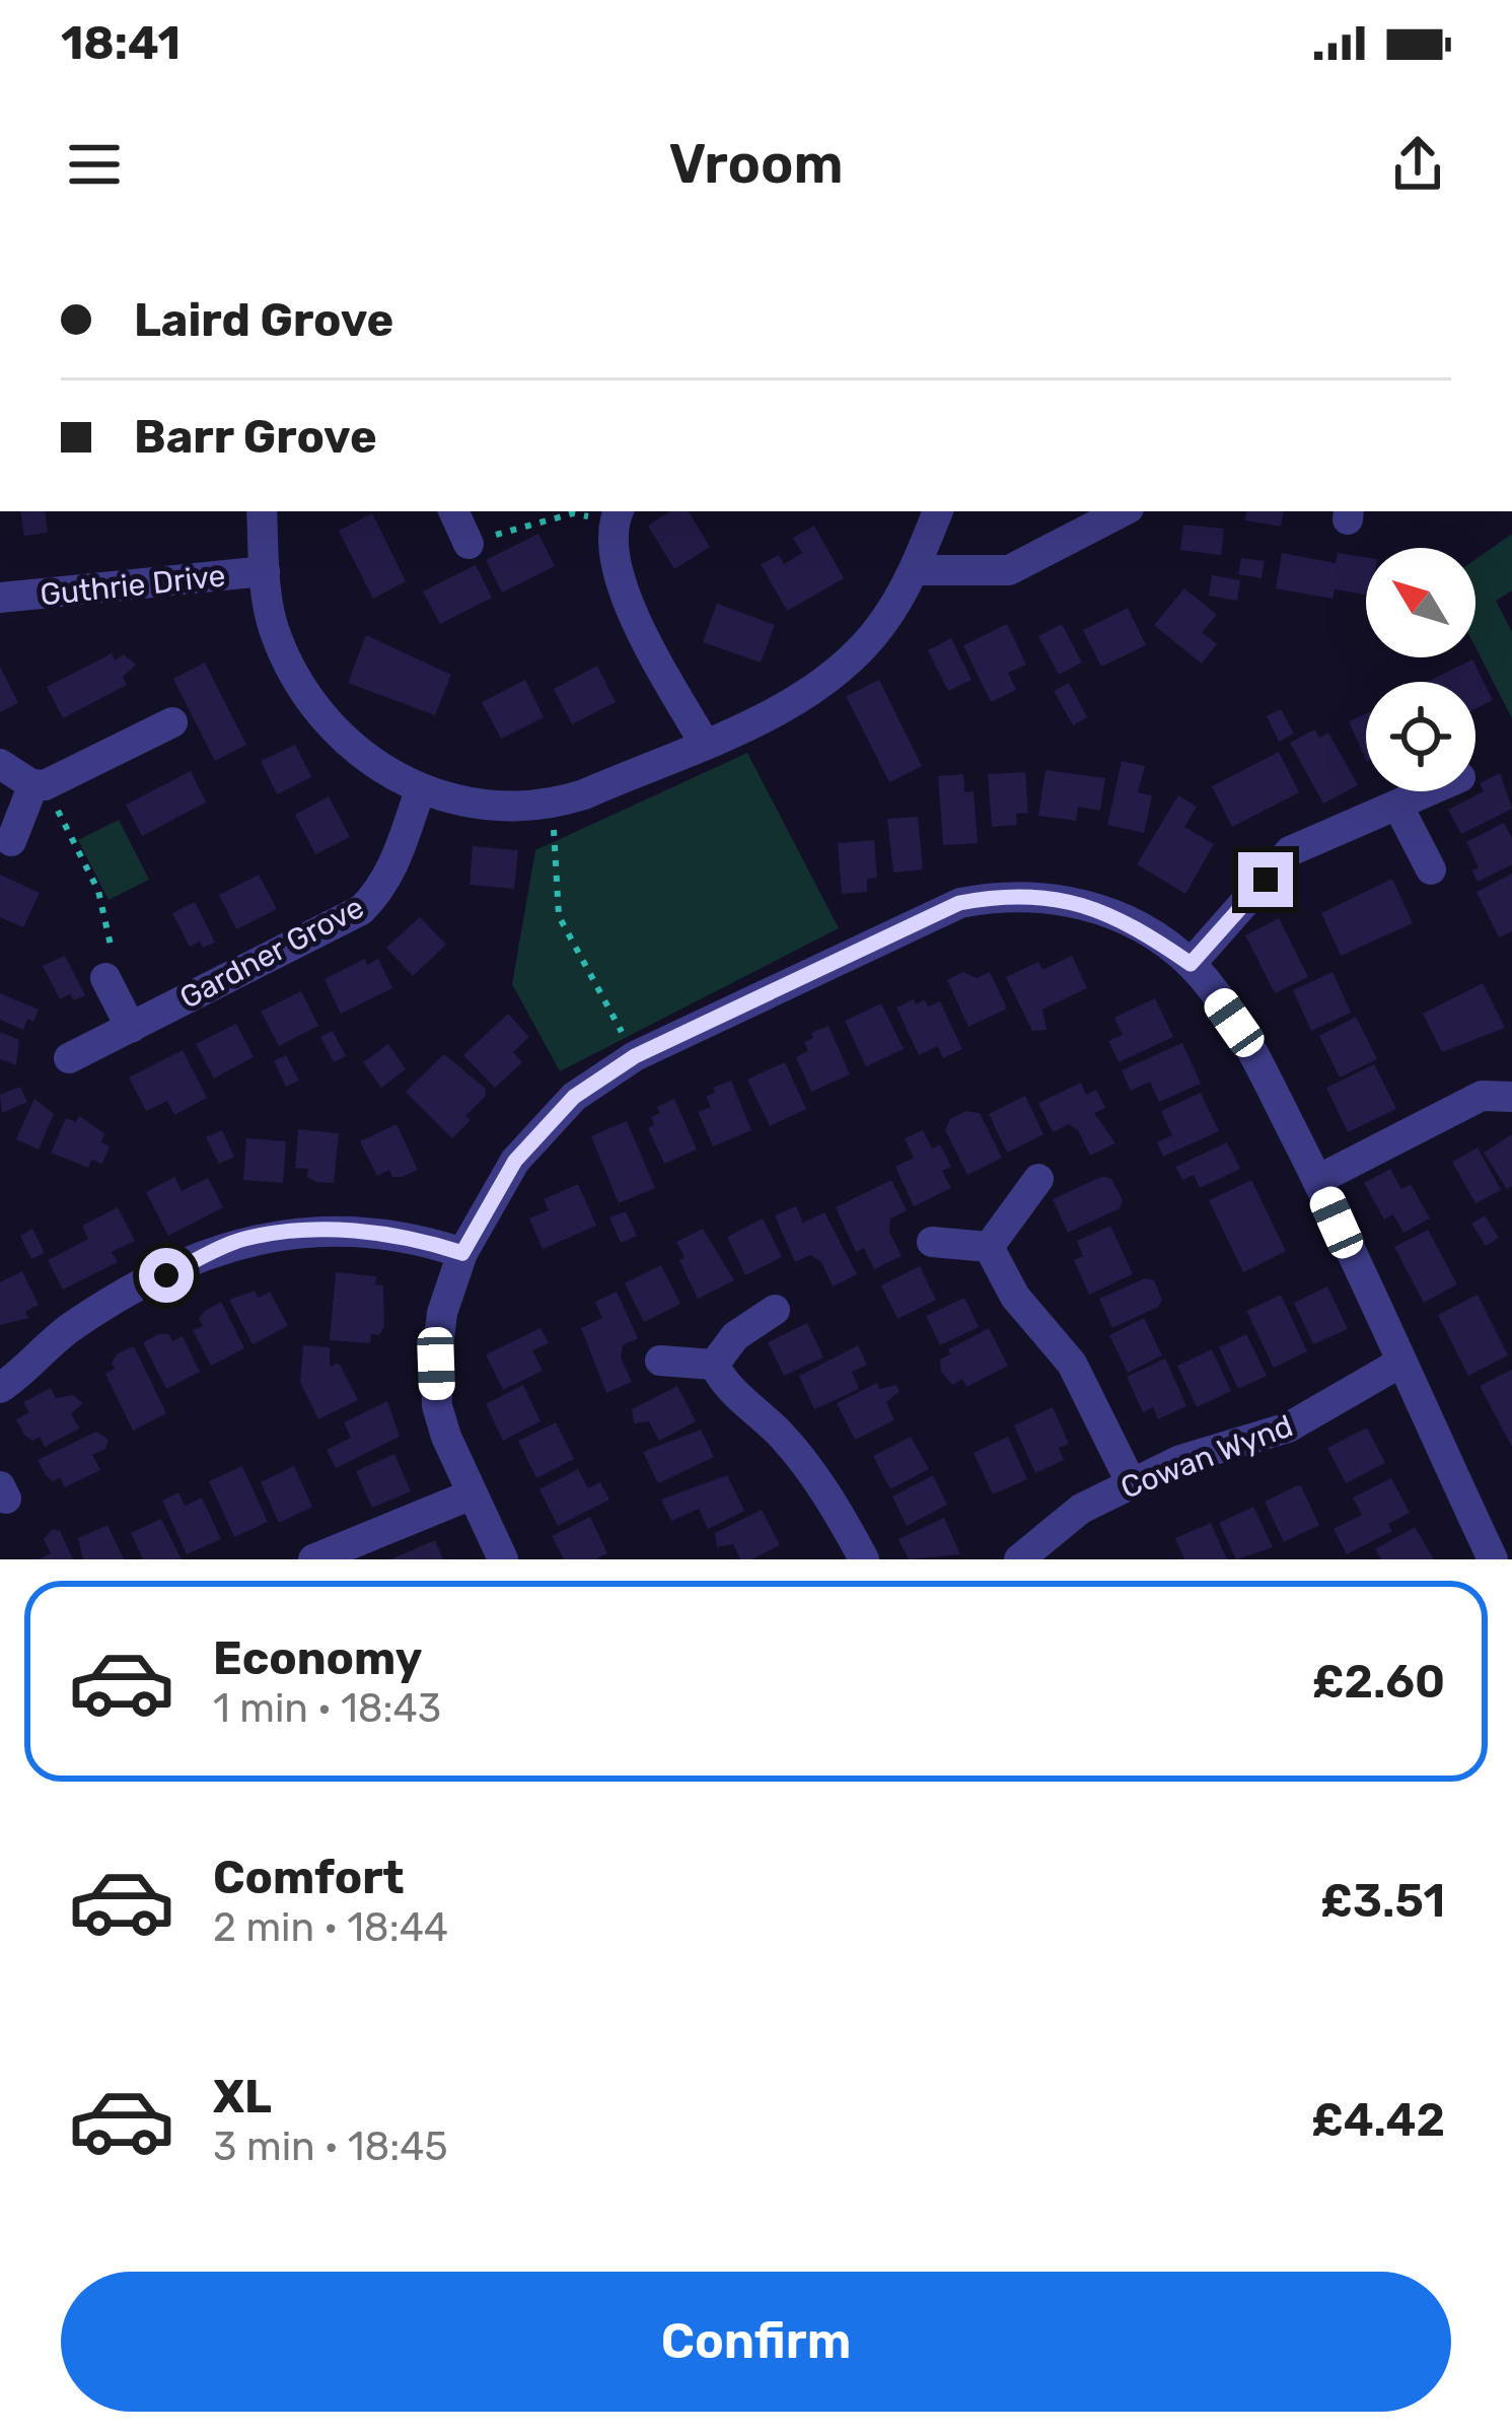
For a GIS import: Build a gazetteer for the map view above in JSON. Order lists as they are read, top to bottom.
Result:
{
  "streets": {
    "street": ["Guthrie Drive", "Gardner Grove", "Cowan Wynd"]
  },
  "north": "top left",
  "page": {
    "status": "18:41",
    "header": "Vroom",
    "banner": ["Laird Grove", "Barr Grove"],
    "list": [
      {
        "name": "Economy",
        "note": "1 min · 18:43",
        "value": "£2.60"
      },
      {
        "name": "Comfort",
        "note": "2 min · 18:44",
        "value": "£3.51"
      },
      {
        "name": "XL",
        "note": "3 min · 18:45",
        "value": "£4.42"
      }
    ],
    "buttons": "Confirm"
  }
}
